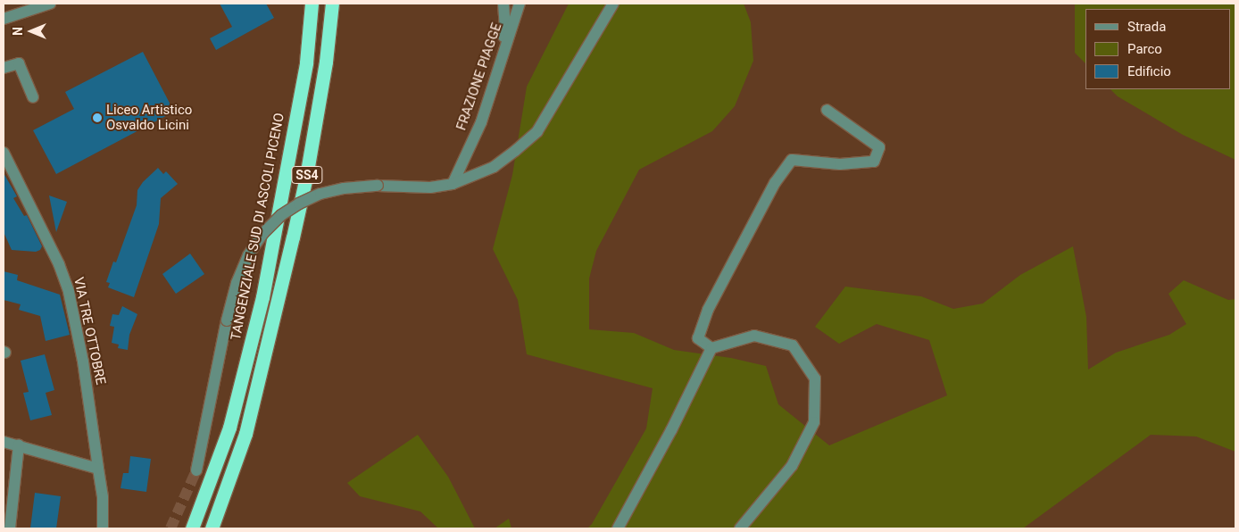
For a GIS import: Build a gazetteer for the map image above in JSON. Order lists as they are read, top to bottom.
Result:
{
  "streets": {
    "highway": ["SS4", "TANGENZIALE SUD DI ASCOLI PICENO"],
    "street": ["FRAZIONE PIAGGE", "VIA TRE OTTOBRE"]
  },
  "places": ["Liceo Artistico Osvaldo Licini"],
  "legend": ["Strada", "Parco", "Edificio"],
  "north": "left"
}
